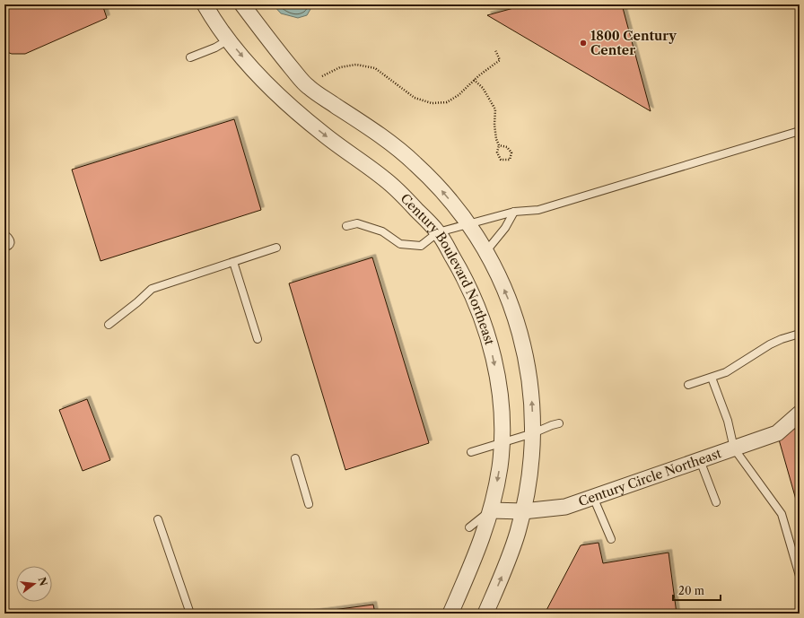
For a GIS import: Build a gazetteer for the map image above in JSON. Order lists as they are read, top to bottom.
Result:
{
  "streets": {
    "street": ["Century Boulevard Northeast", "Century Circle Northeast"]
  },
  "crossings": [
    ["Century Boulevard Northeast", "Century Circle Northeast"]
  ],
  "places": ["1800 Century Center"],
  "scale_bar": "20 m",
  "north": "right"
}
